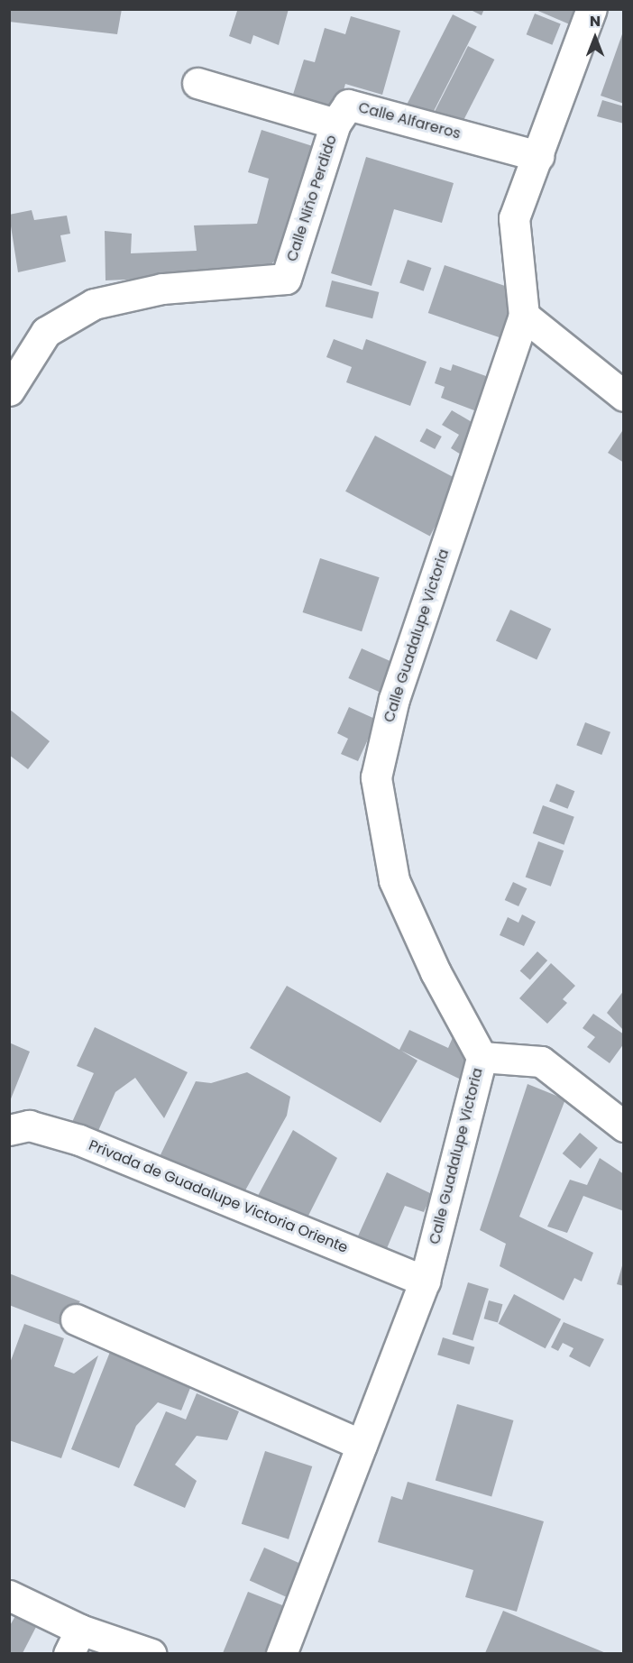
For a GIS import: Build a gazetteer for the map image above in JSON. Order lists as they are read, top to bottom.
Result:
{
  "streets": {
    "street": [
      "Calle Alfareros",
      "Calle Niño Perdido",
      "Calle Guadalupe Victoria",
      "Privada de Guadalupe Victoria Oriente"
    ]
  },
  "crossings": [
    ["Calle Alfareros", "Calle Niño Perdido"],
    ["Calle Alfareros", "Calle Guadalupe Victoria"],
    ["Calle Guadalupe Victoria", "Privada de Guadalupe Victoria Oriente"]
  ],
  "north": "top"
}
